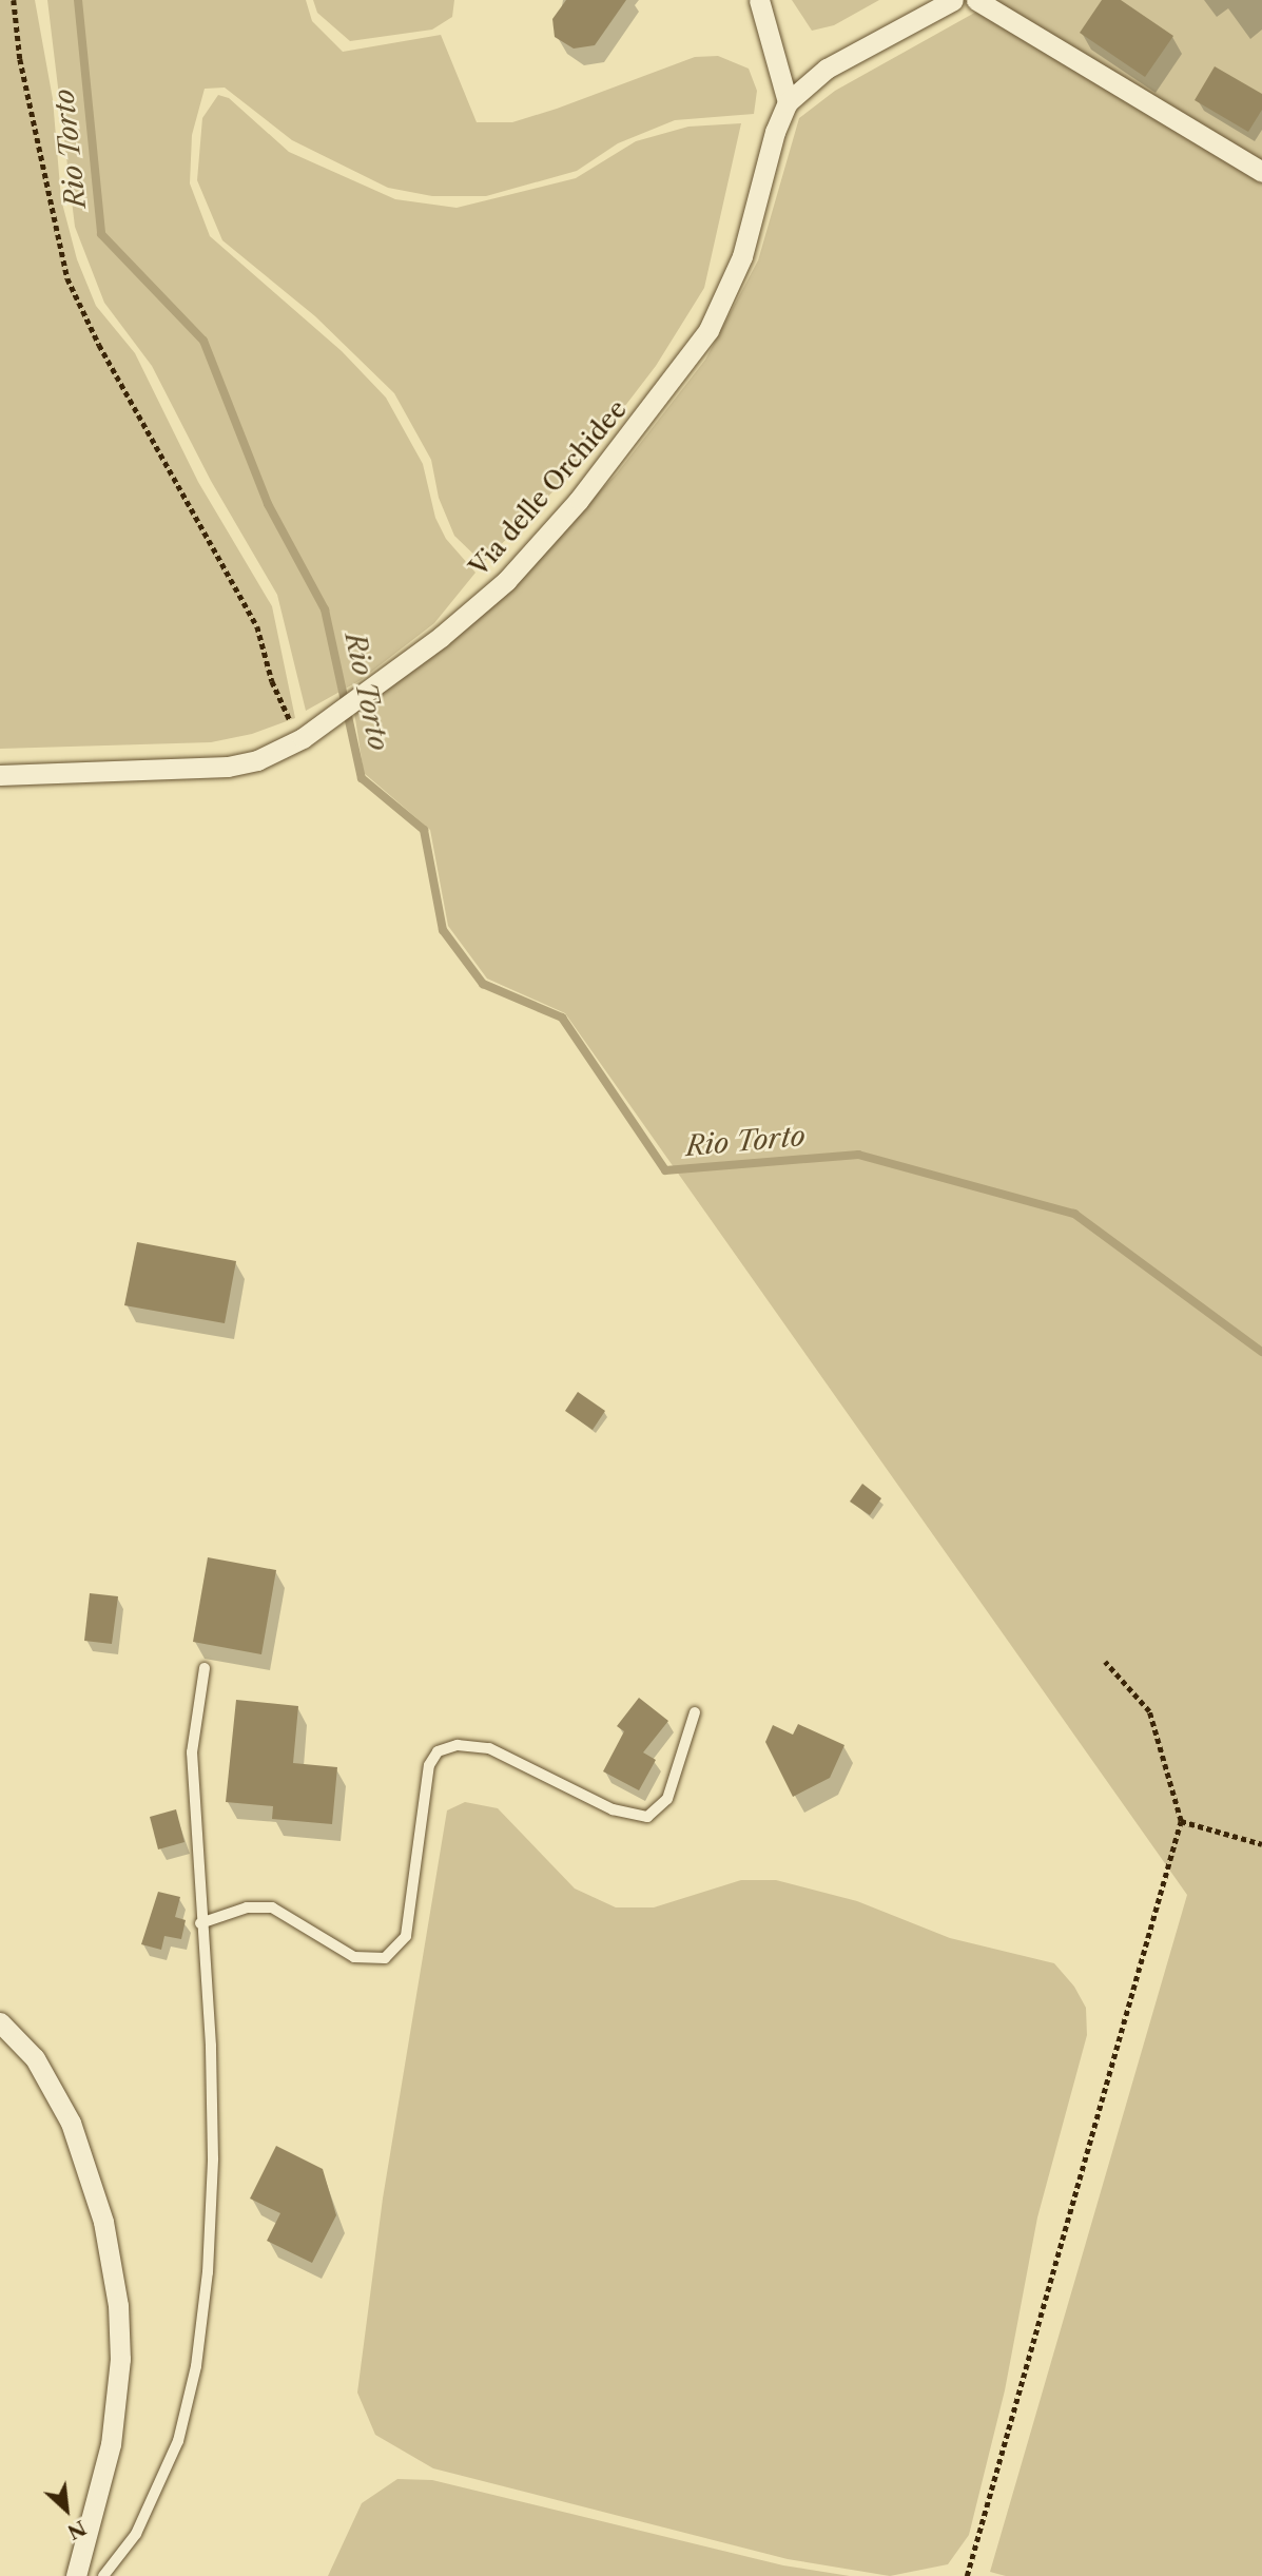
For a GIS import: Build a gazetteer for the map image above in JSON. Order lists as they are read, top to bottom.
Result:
{
  "streets": {
    "street": ["Via delle Orchidee"]
  },
  "water": ["Rio Torto"],
  "north": "bottom right"
}
